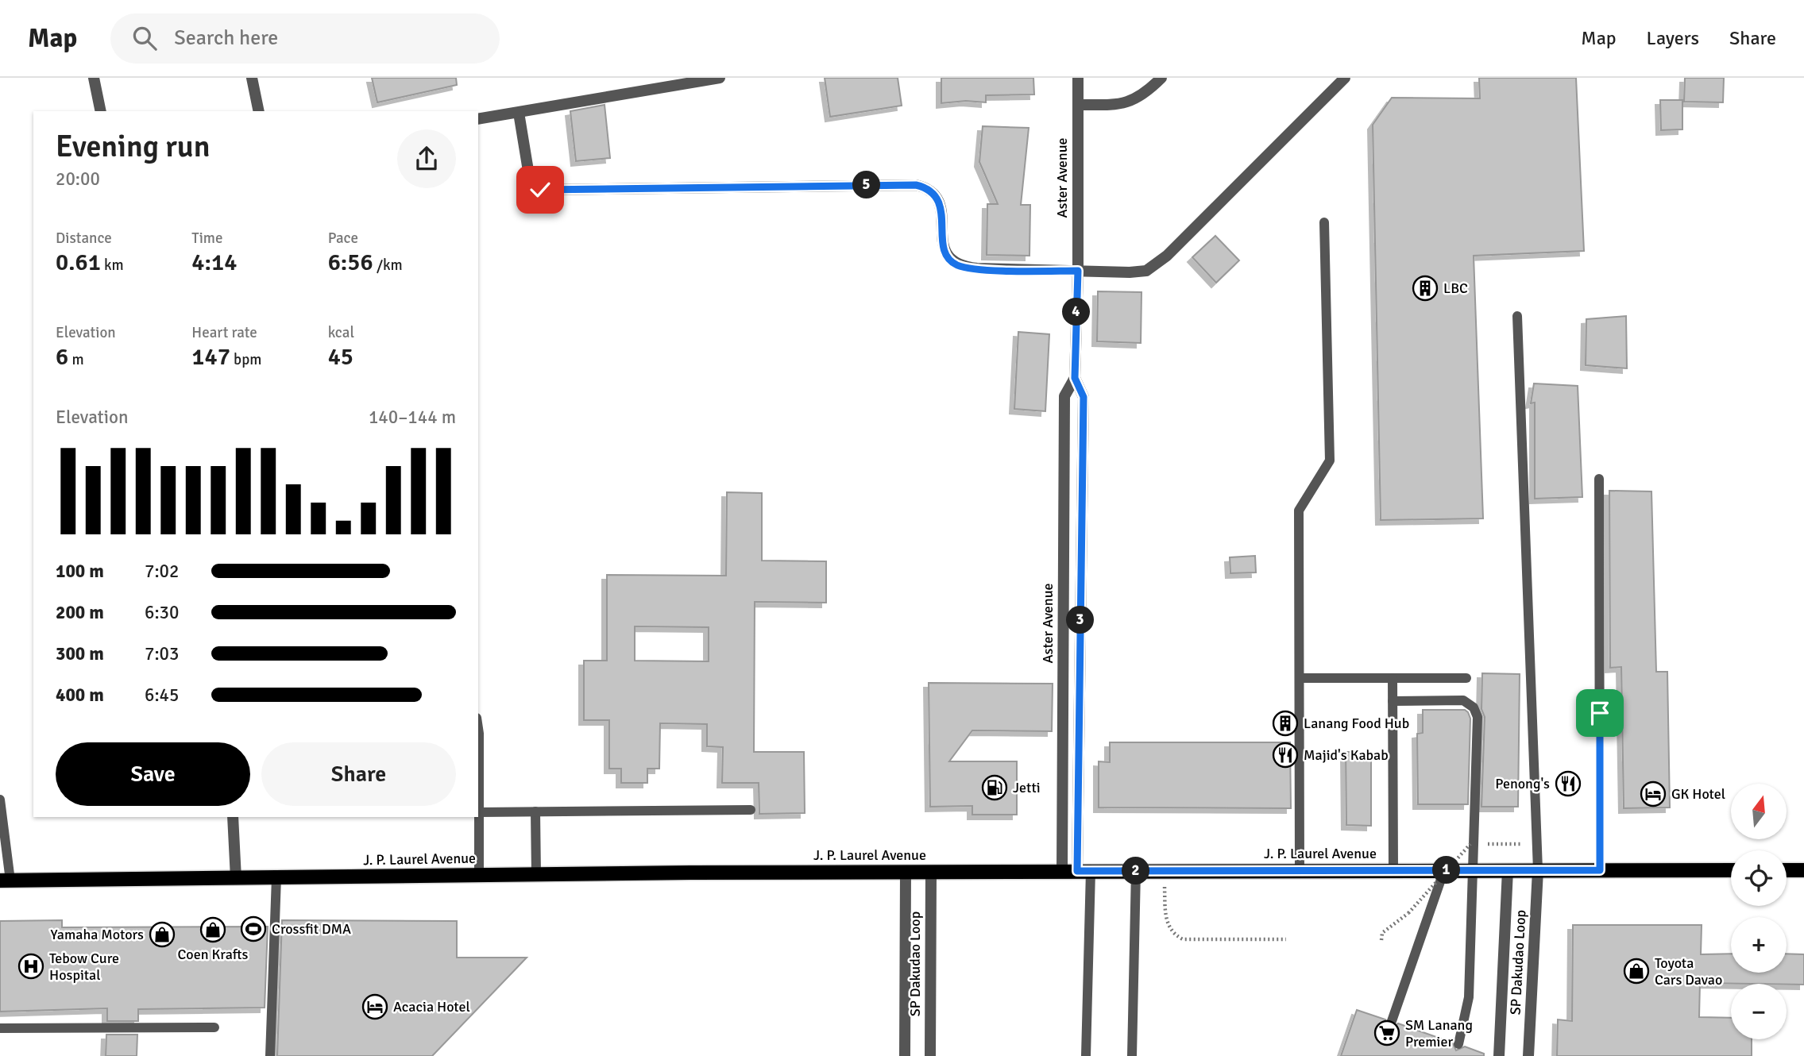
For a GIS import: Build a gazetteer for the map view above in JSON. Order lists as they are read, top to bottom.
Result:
{
  "streets": {
    "main road": ["J. P. Laurel Avenue"],
    "street": ["Aster Avenue", "SP Dakudao Loop"]
  },
  "crossings": [
    ["Aster Avenue", "J. P. Laurel Avenue"],
    ["J. P. Laurel Avenue", "SP Dakudao Loop"]
  ],
  "places": {
    "building": ["LBC", "Lanang Food Hub"],
    "restaurant": ["Majid's Kabab", "Penong's"],
    "fuel station": ["Jetti"],
    "hotel": ["GK Hotel", "Acacia Hotel"],
    "sports": ["Crossfit DMA"],
    "shop": ["Coen Krafts", "Yamaha Motors", "Toyota Cars Davao"],
    "hospital": ["Tebow Cure Hospital"],
    "supermarket": ["SM Lanang Premier"]
  },
  "north": "top",
  "page": {
    "header": "Map",
    "search": "Search here",
    "nav": ["Map", "Layers", "Share"],
    "heading": ["Evening run", "20:00"],
    "pins": [
      "5",
      "4",
      "3",
      "1",
      "2"
    ],
    "stats": [
      ["Distance", "0.61 km"],
      ["Time", "4:14"],
      ["Pace", "6:56 /km"],
      ["Elevation", "6 m"],
      ["Heart rate", "147 bpm"],
      ["kcal", "45"]
    ],
    "chart": ["Elevation", "140–144 m"],
    "list": [
      {
        "name": "100 m",
        "note": "7:02"
      },
      {
        "name": "200 m",
        "note": "6:30"
      },
      {
        "name": "300 m",
        "note": "7:03"
      },
      {
        "name": "400 m",
        "note": "6:45"
      }
    ],
    "buttons": ["Save", "Share"],
    "map_buttons": ["+", "−"]
  }
}
